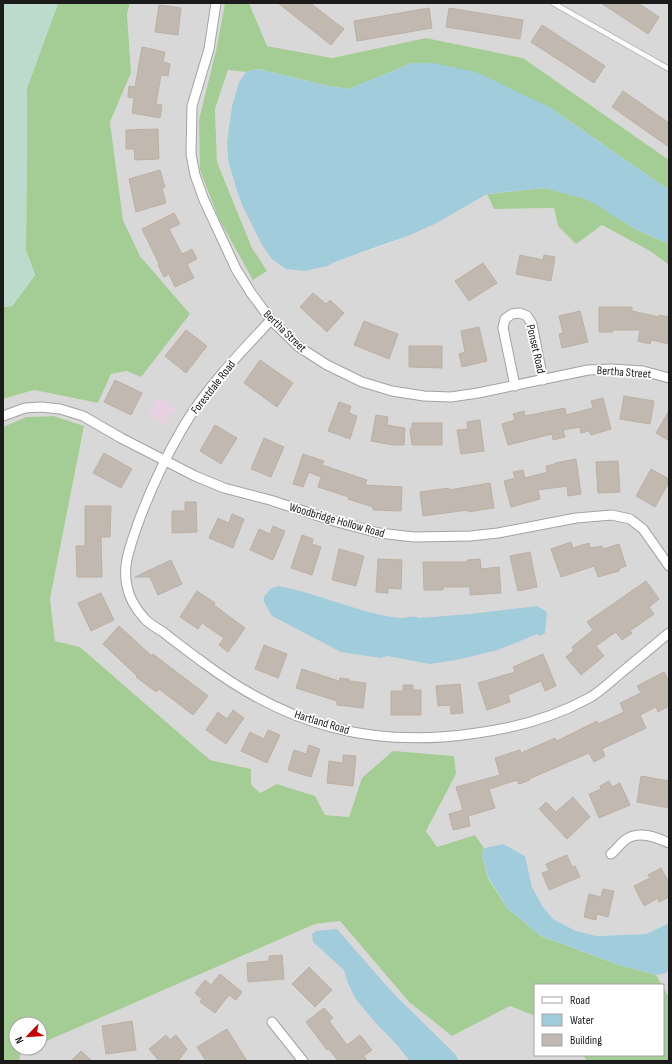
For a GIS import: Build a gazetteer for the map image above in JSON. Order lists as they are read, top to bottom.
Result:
{
  "streets": {
    "street": [
      "Bertha Street",
      "Ponset Road",
      "Forestdale Road",
      "Woodbridge Hollow Road",
      "Hartland Road"
    ]
  },
  "crossings": [
    ["Bertha Street", "Ponset Road"],
    ["Bertha Street", "Forestdale Road"],
    ["Forestdale Road", "Woodbridge Hollow Road"],
    ["Forestdale Road", "Hartland Road"],
    ["Woodbridge Hollow Road", "Hartland Road"]
  ],
  "legend": ["Road", "Water", "Building"],
  "north": "bottom left"
}
